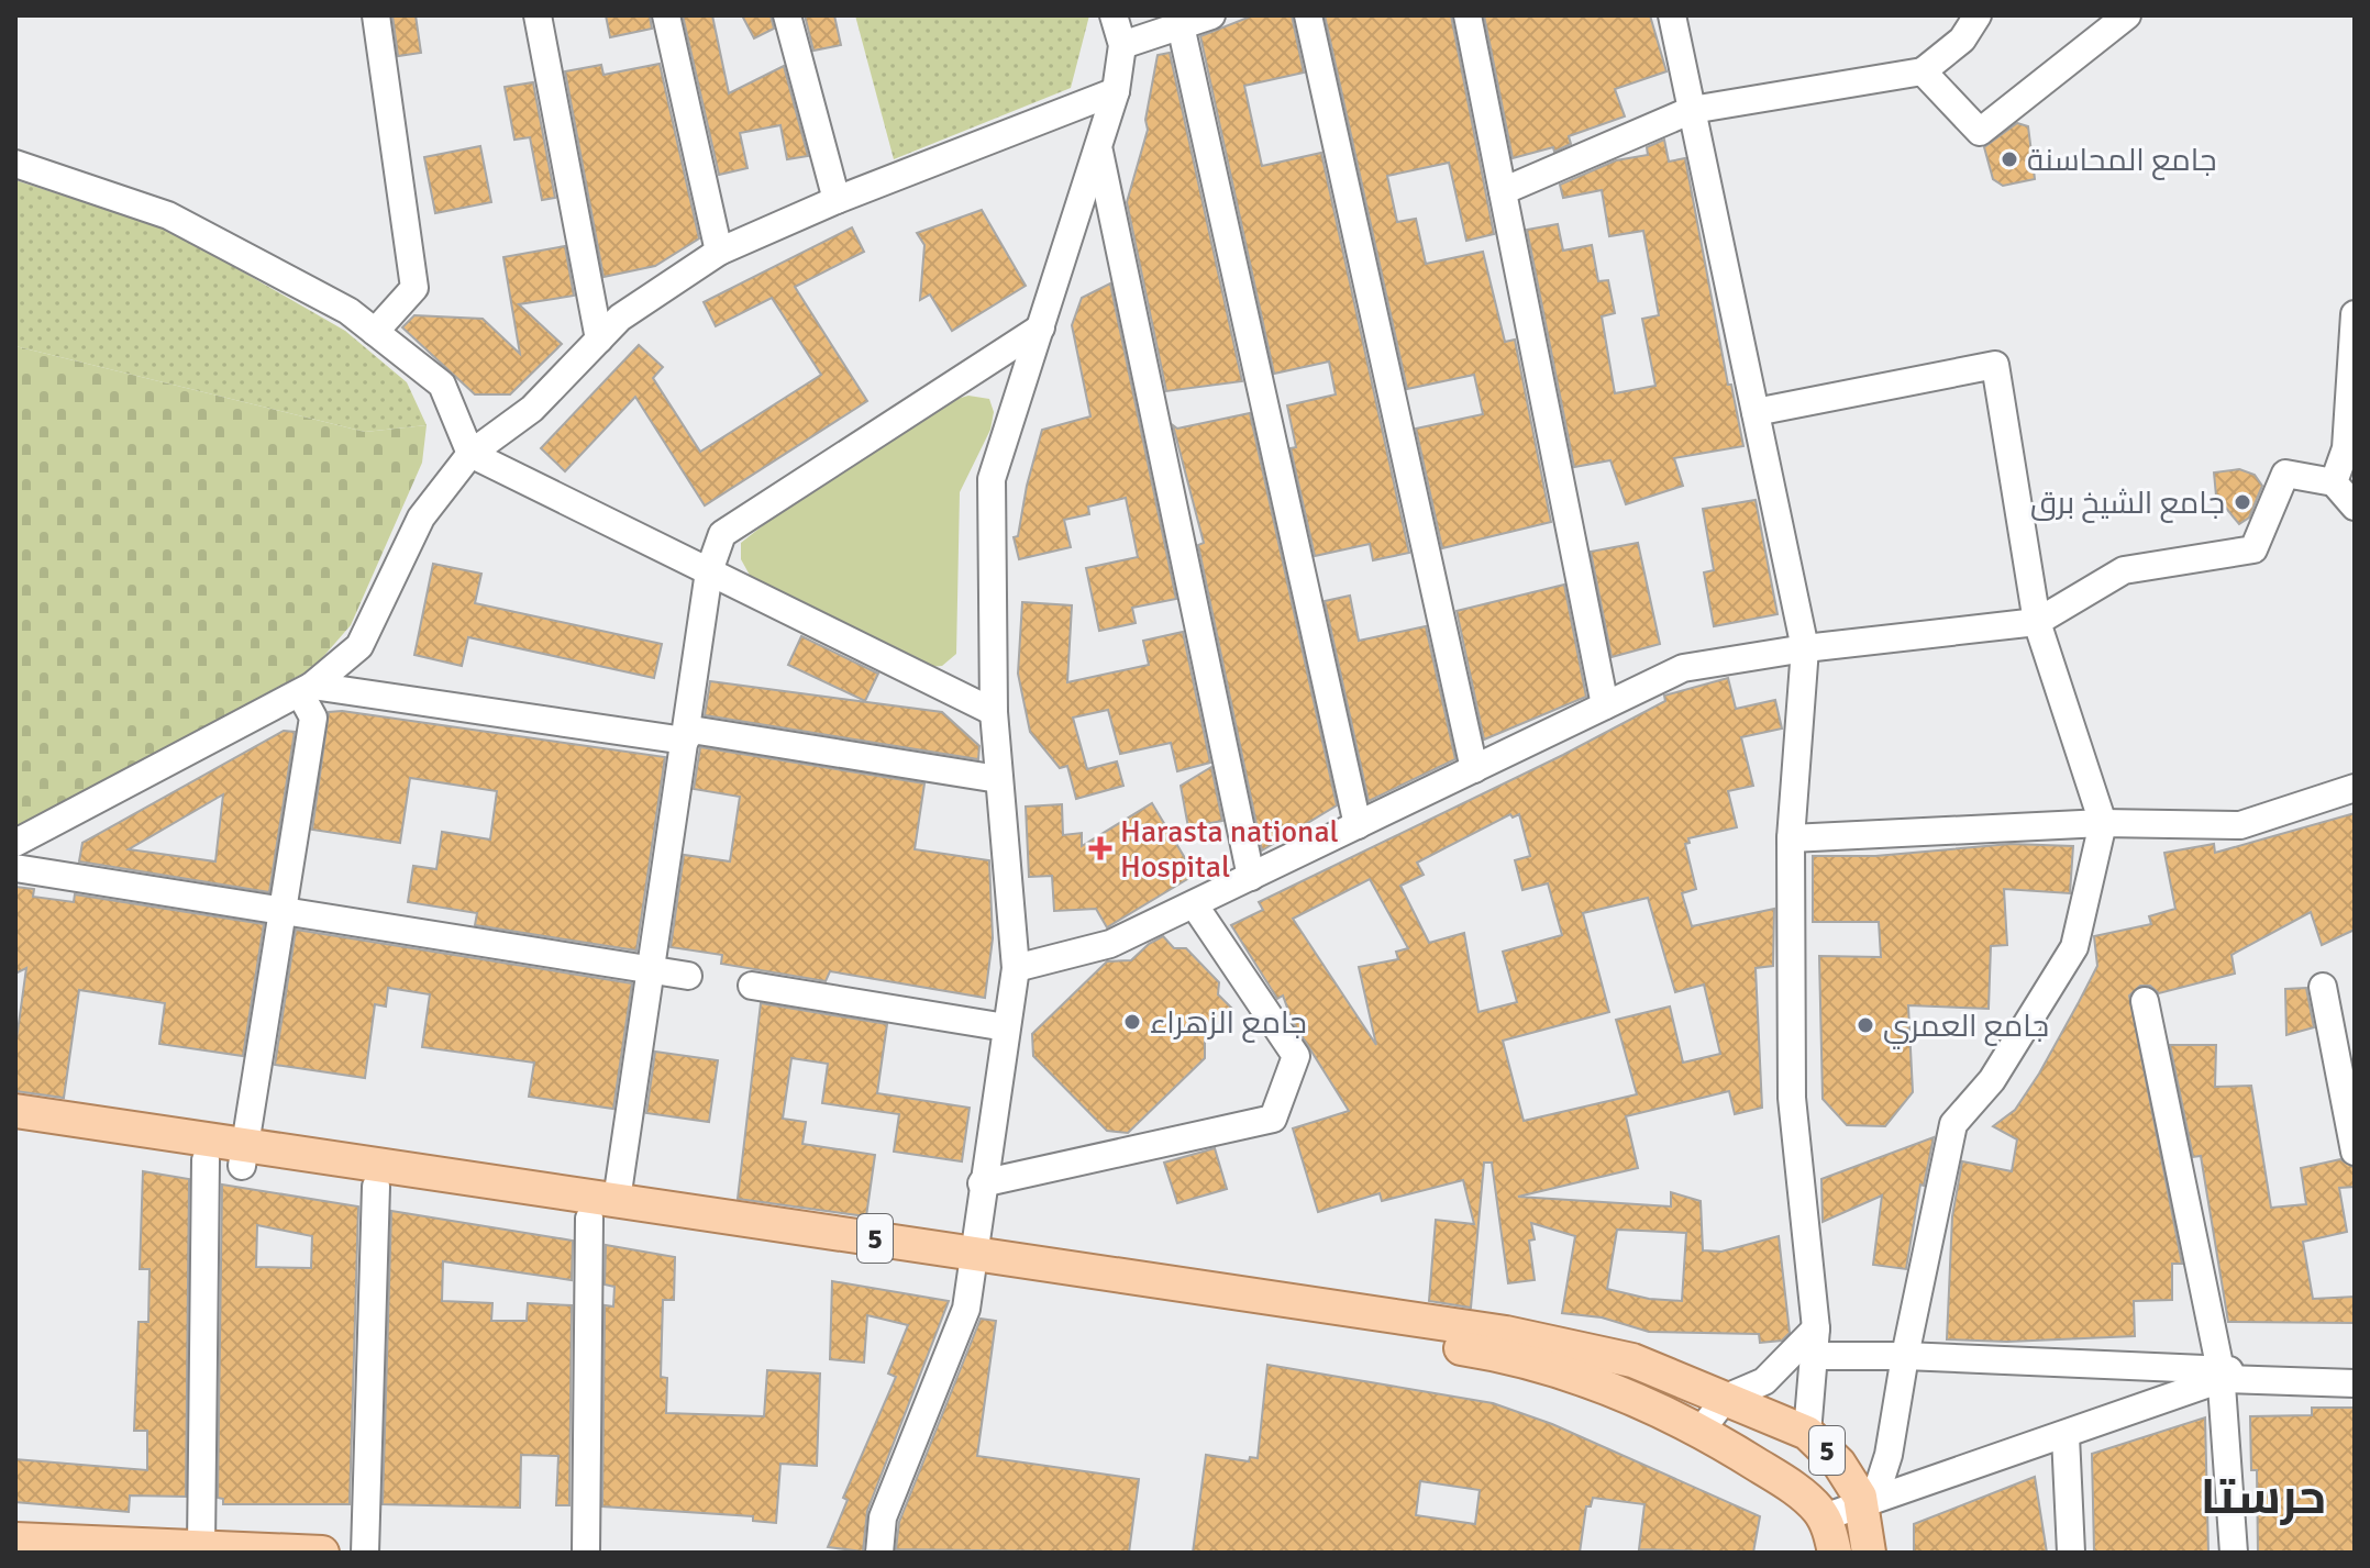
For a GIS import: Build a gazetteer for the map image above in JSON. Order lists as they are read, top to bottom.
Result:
{
  "streets": {
    "main road": ["5"]
  },
  "districts": ["حرستا"],
  "places": {
    "other": [
      "جامع المحاسنة",
      "جامع الشيخ برق",
      "جامع الزهراء",
      "جامع العمري"
    ],
    "health": ["Harasta national Hospital"]
  }
}
